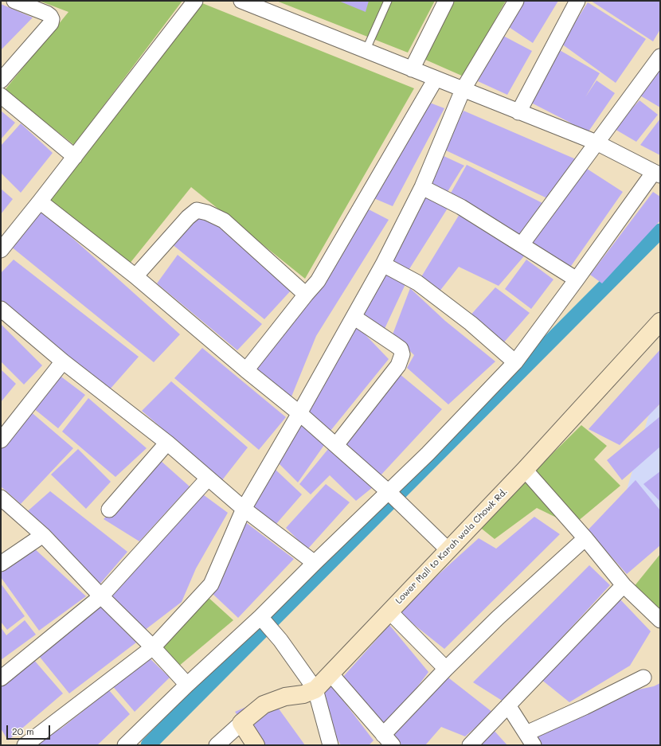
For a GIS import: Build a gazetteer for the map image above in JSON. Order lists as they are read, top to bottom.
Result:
{
  "streets": {
    "street": ["Lower Mall to Karah wala Chowk Rd."]
  },
  "scale_bar": "20 m"
}
